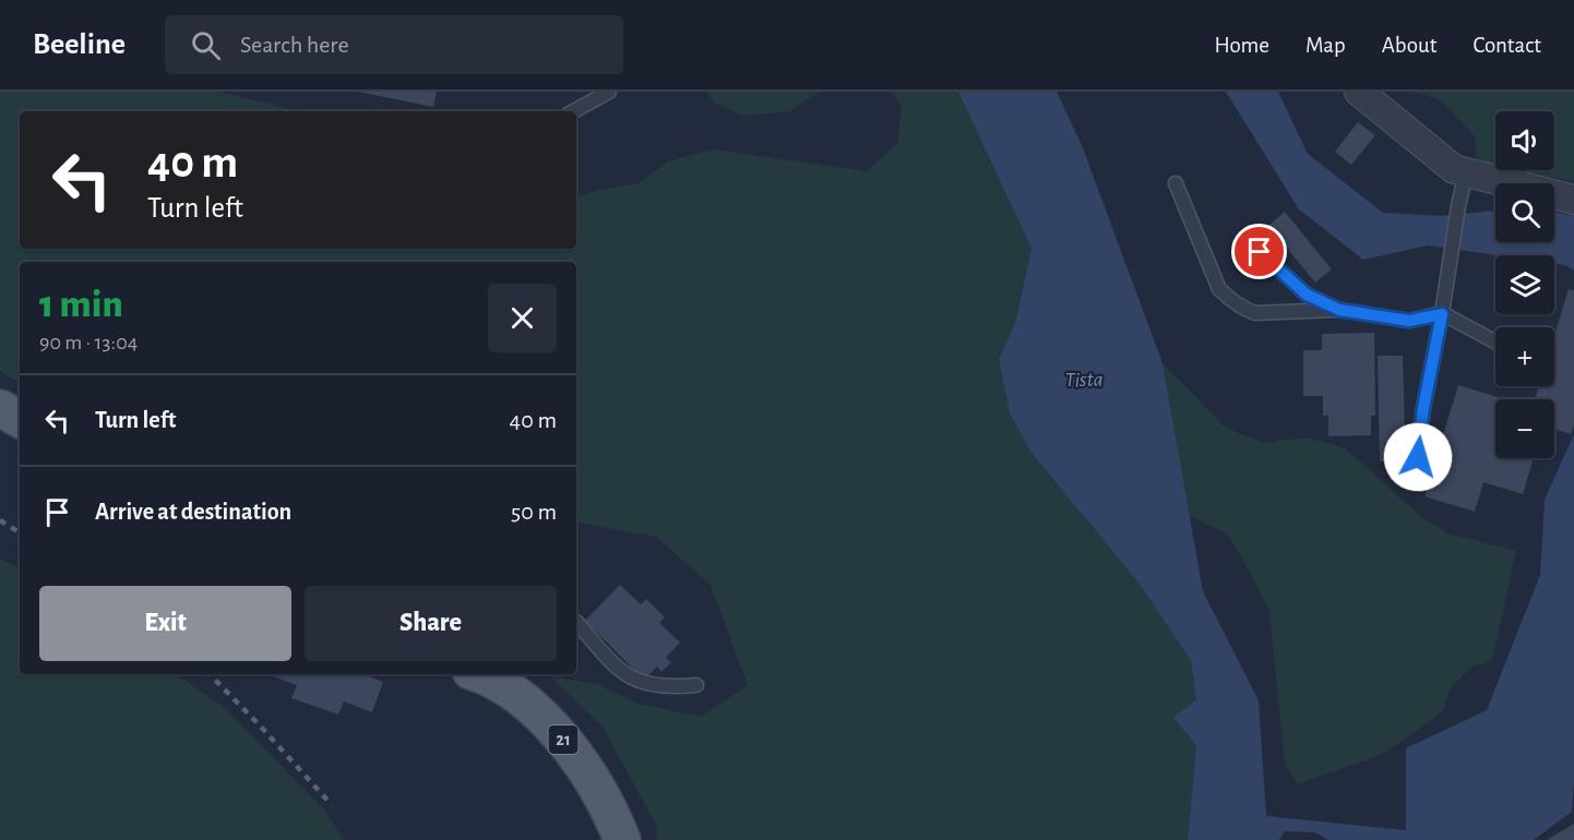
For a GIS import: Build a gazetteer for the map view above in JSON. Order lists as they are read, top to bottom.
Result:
{
  "streets": {
    "main road": ["21"]
  },
  "water": ["Tista"],
  "page": {
    "header": "Beeline",
    "search": "Search here",
    "nav": [
      "Home",
      "Map",
      "About",
      "Contact"
    ],
    "map_buttons": ["+", "−"],
    "turn": ["40 m", "Turn left"],
    "heading": ["1 min", "90 m · 13:04"],
    "list": [
      {
        "name": "Turn left",
        "value": "40 m"
      },
      {
        "name": "Arrive at destination",
        "value": "50 m"
      }
    ],
    "buttons": ["Exit", "Share"]
  }
}
